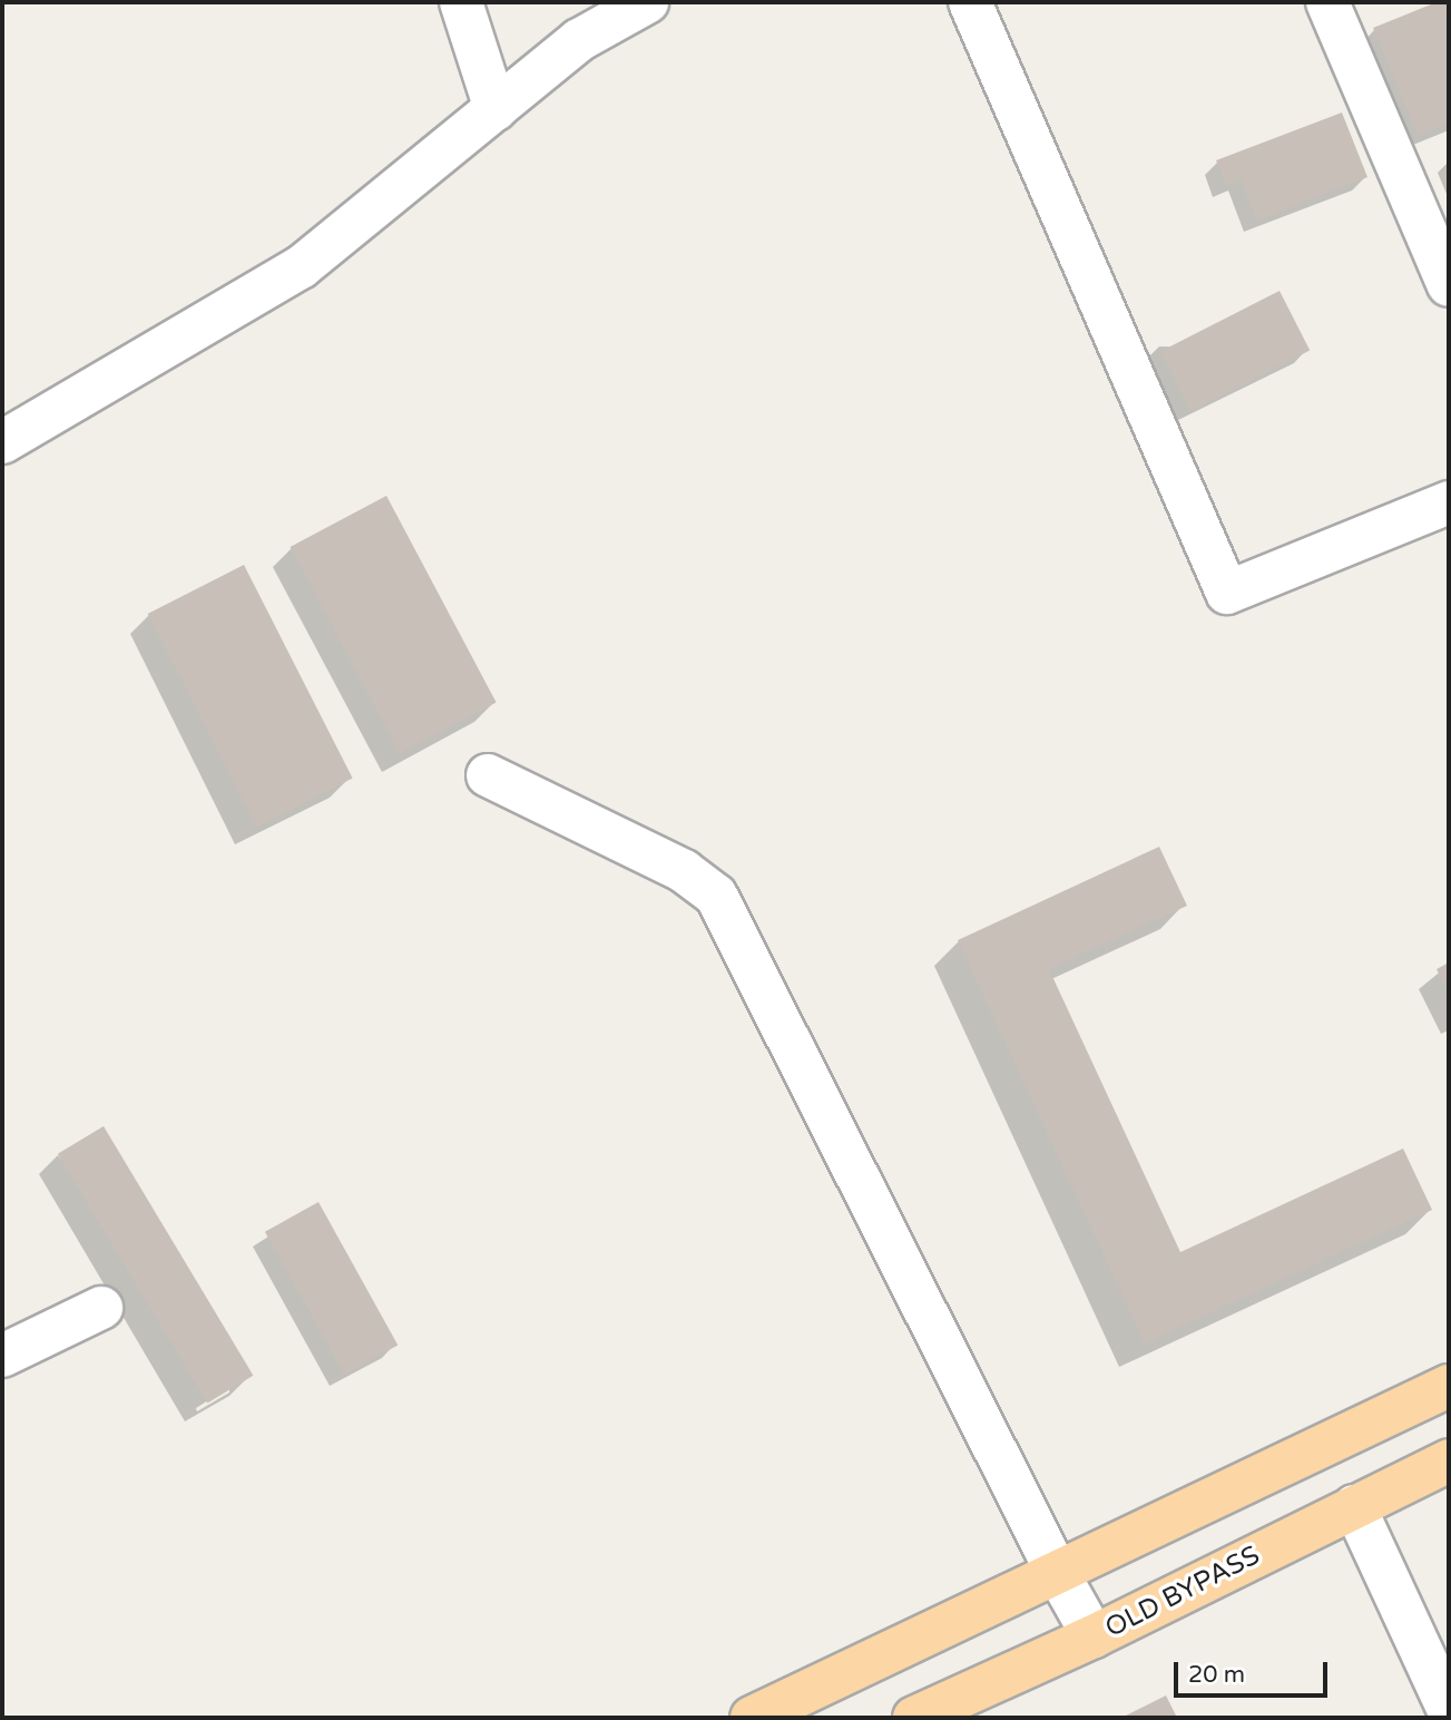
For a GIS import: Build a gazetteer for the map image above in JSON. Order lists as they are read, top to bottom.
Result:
{
  "streets": {
    "main road": ["OLD BYPASS"]
  },
  "scale_bar": "20 m"
}
